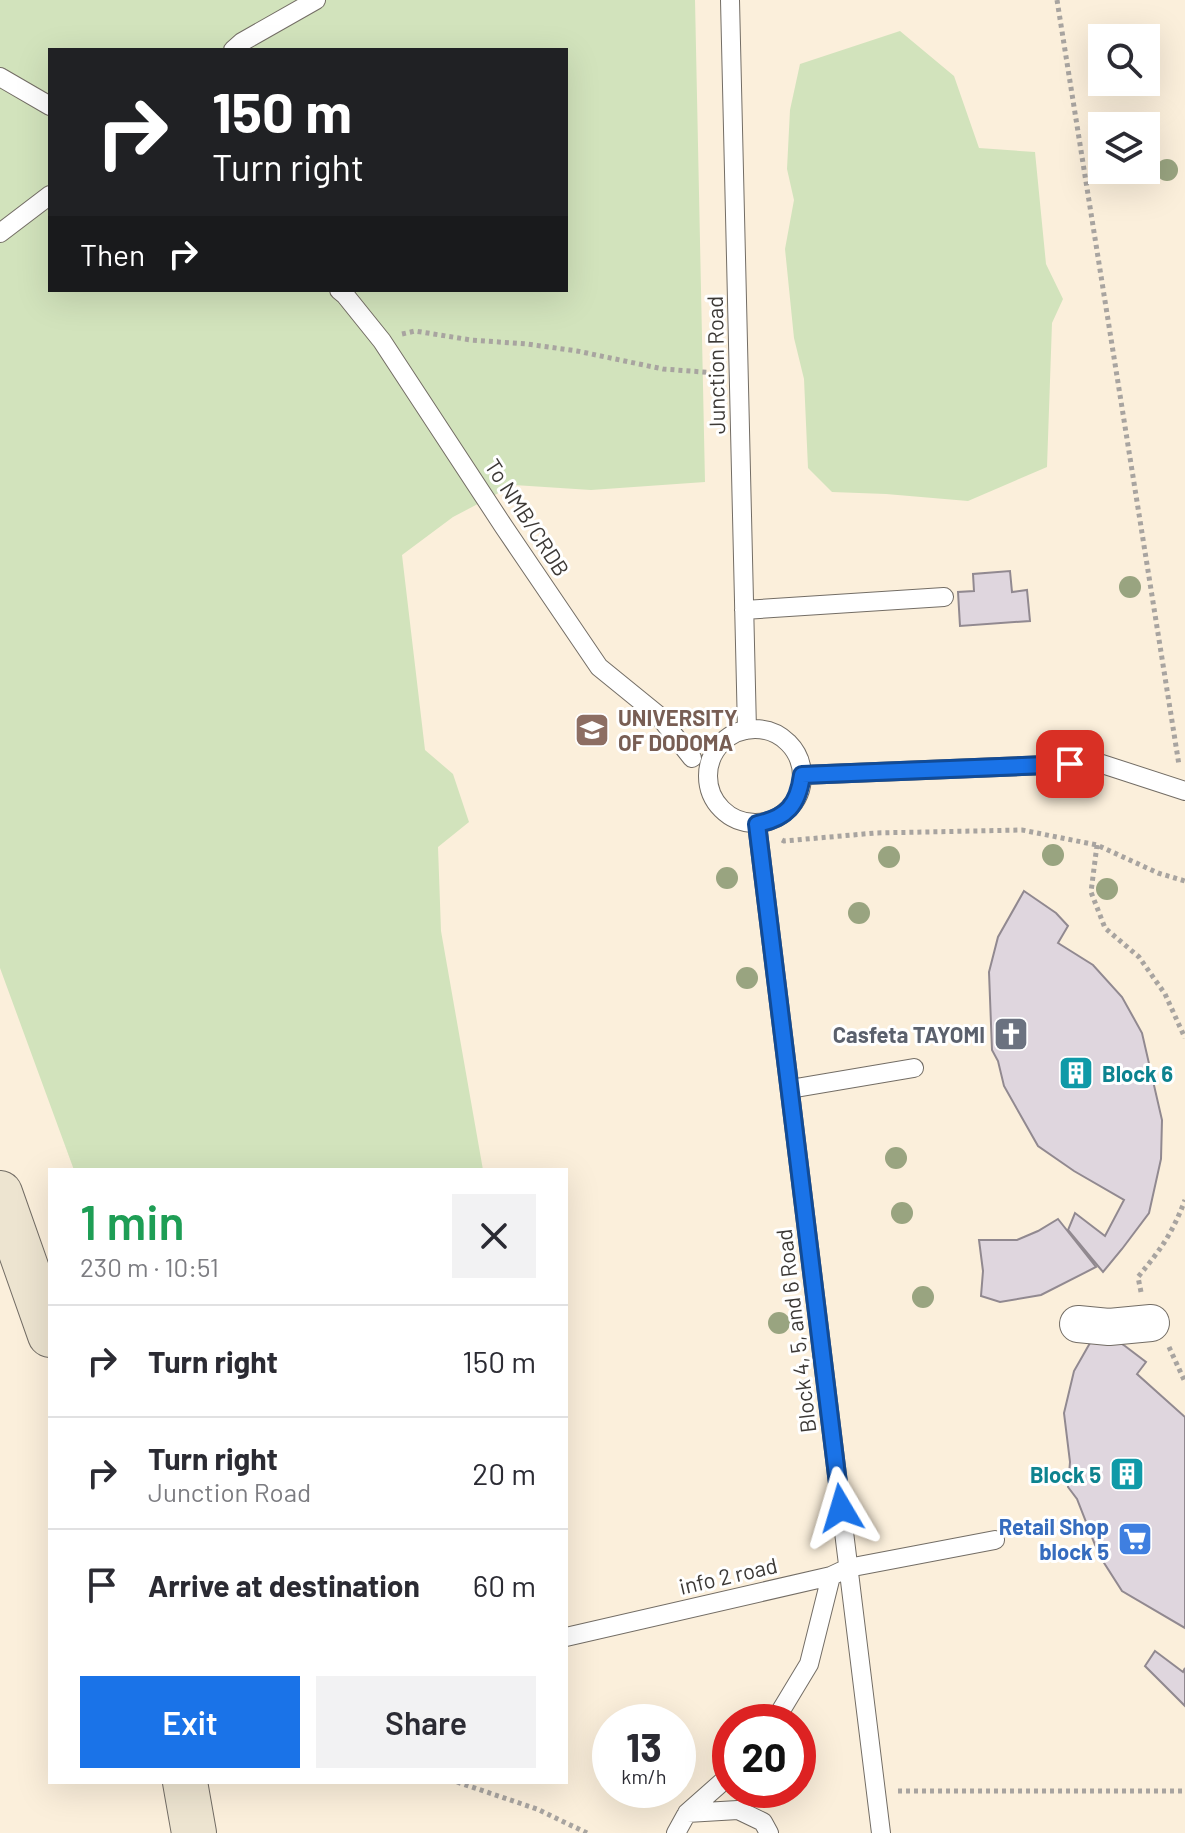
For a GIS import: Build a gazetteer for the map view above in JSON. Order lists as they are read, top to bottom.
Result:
{
  "streets": {
    "lane": [
      "Junction Road",
      "To NMB/CRDB",
      "Block 4, 5, and 6 Road",
      "info 2 road"
    ]
  },
  "crossings": [
    ["Junction Road", "Block 4, 5, and 6 Road"],
    ["Block 4, 5, and 6 Road", "info 2 road"]
  ],
  "places": {
    "school or university": ["UNIVERSITY OF DODOMA"],
    "church": ["Casfeta TAYOMI"],
    "building": ["Block 6", "Block 5"],
    "supermarket": ["Retail Shop block 5"]
  },
  "page": {
    "turn": ["150 m", "Turn right"],
    "then": "Then",
    "heading": ["1 min", "230 m · 10:51"],
    "list": [
      {
        "name": "Turn right",
        "value": "150 m"
      },
      {
        "name": "Turn right",
        "note": "Junction Road",
        "value": "20 m"
      },
      {
        "name": "Arrive at destination",
        "value": "60 m"
      }
    ],
    "buttons": ["Exit", "Share"],
    "speed": "13 km/h",
    "limit": "20"
  }
}
